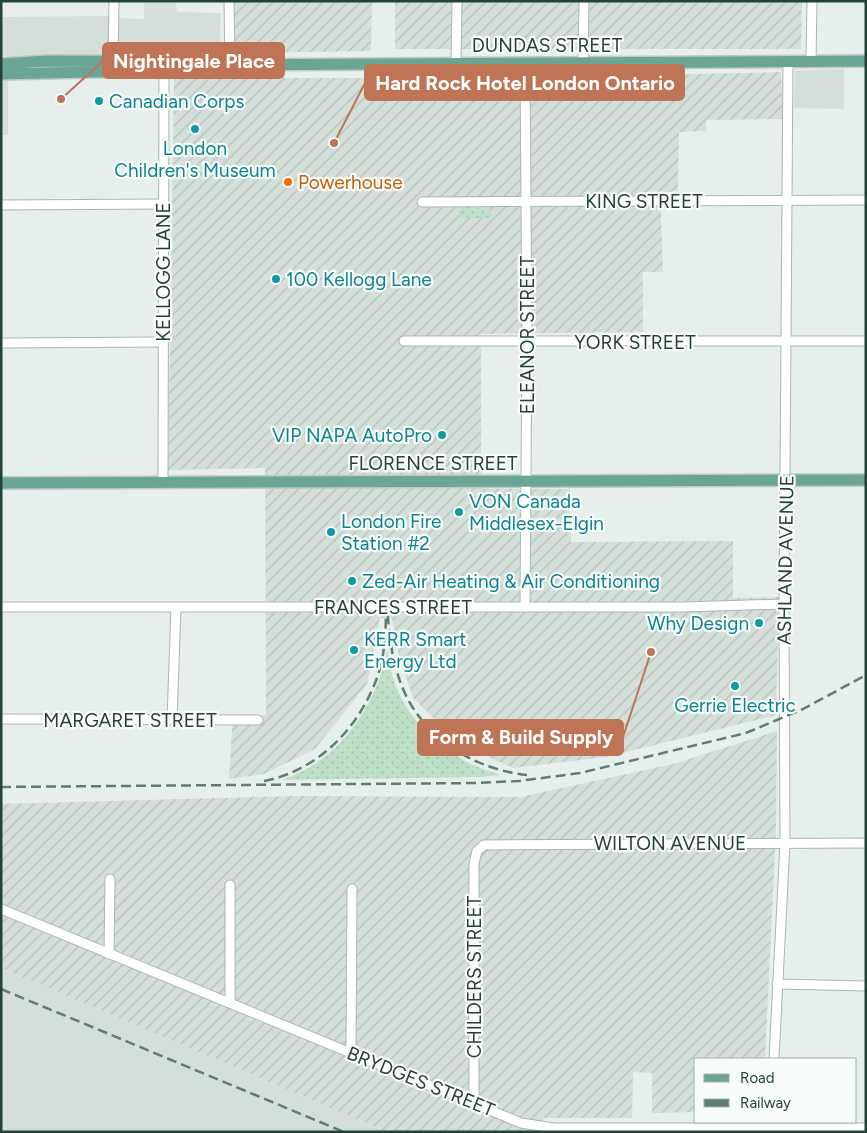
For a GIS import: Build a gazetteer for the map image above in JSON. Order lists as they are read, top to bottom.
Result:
{
  "streets": {
    "main road": ["DUNDAS STREET", "FLORENCE STREET"],
    "street": [
      "KING STREET",
      "KELLOGG LANE",
      "ELEANOR STREET",
      "YORK STREET",
      "ASHLAND AVENUE",
      "FRANCES STREET",
      "MARGARET STREET",
      "WILTON AVENUE",
      "CHILDERS STREET",
      "BRYDGES STREET"
    ]
  },
  "crossings": [
    ["DUNDAS STREET", "KELLOGG LANE"],
    ["DUNDAS STREET", "ELEANOR STREET"],
    ["DUNDAS STREET", "ASHLAND AVENUE"],
    ["KING STREET", "ELEANOR STREET"],
    ["KING STREET", "ASHLAND AVENUE"],
    ["KELLOGG LANE", "FLORENCE STREET"],
    ["ELEANOR STREET", "YORK STREET"],
    ["ELEANOR STREET", "FLORENCE STREET"],
    ["ELEANOR STREET", "FRANCES STREET"],
    ["YORK STREET", "ASHLAND AVENUE"],
    ["FLORENCE STREET", "ASHLAND AVENUE"],
    ["ASHLAND AVENUE", "FRANCES STREET"],
    ["ASHLAND AVENUE", "WILTON AVENUE"],
    ["WILTON AVENUE", "CHILDERS STREET"],
    ["CHILDERS STREET", "BRYDGES STREET"]
  ],
  "places": [
    "Nightingale Place",
    "Canadian Corps",
    "London Children's Museum",
    "Hard Rock Hotel London Ontario",
    "Powerhouse",
    "100 Kellogg Lane",
    "VIP NAPA AutoPro",
    "VON Canada Middlesex-Elgin",
    "London Fire Station #2",
    "Zed-Air Heating & Air Conditioning",
    "Why Design",
    "KERR Smart Energy Ltd",
    "Form & Build Supply",
    "Gerrie Electric"
  ],
  "legend": ["Road", "Railway"]
}
